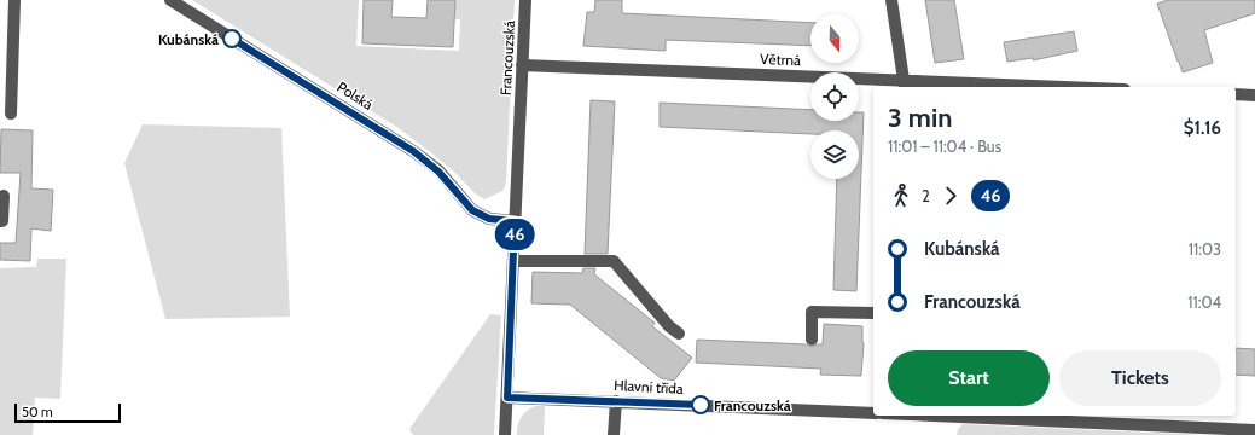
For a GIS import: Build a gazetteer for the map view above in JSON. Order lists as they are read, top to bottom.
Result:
{
  "streets": {
    "street": [
      "Francouzská",
      "Větrná",
      "Polská",
      "Hlavní třída"
    ]
  },
  "crossings": [
    ["Francouzská", "Větrná"],
    ["Francouzská", "Polská"],
    ["Francouzská", "Hlavní třída"]
  ],
  "places": ["Kubánská", "Francouzská"],
  "lines": ["bus line 46"],
  "scale_bar": "50 m",
  "north": "bottom",
  "page": {
    "on_map": "46",
    "heading": ["3 min", "11:01 – 11:04 · Bus", "$1.16"],
    "legs": ["2", "46"],
    "list": [
      {
        "name": "Kubánská",
        "value": "11:03"
      },
      {
        "name": "Francouzská",
        "value": "11:04"
      }
    ],
    "buttons": ["Start", "Tickets"],
    "scale": "50 m"
  }
}
